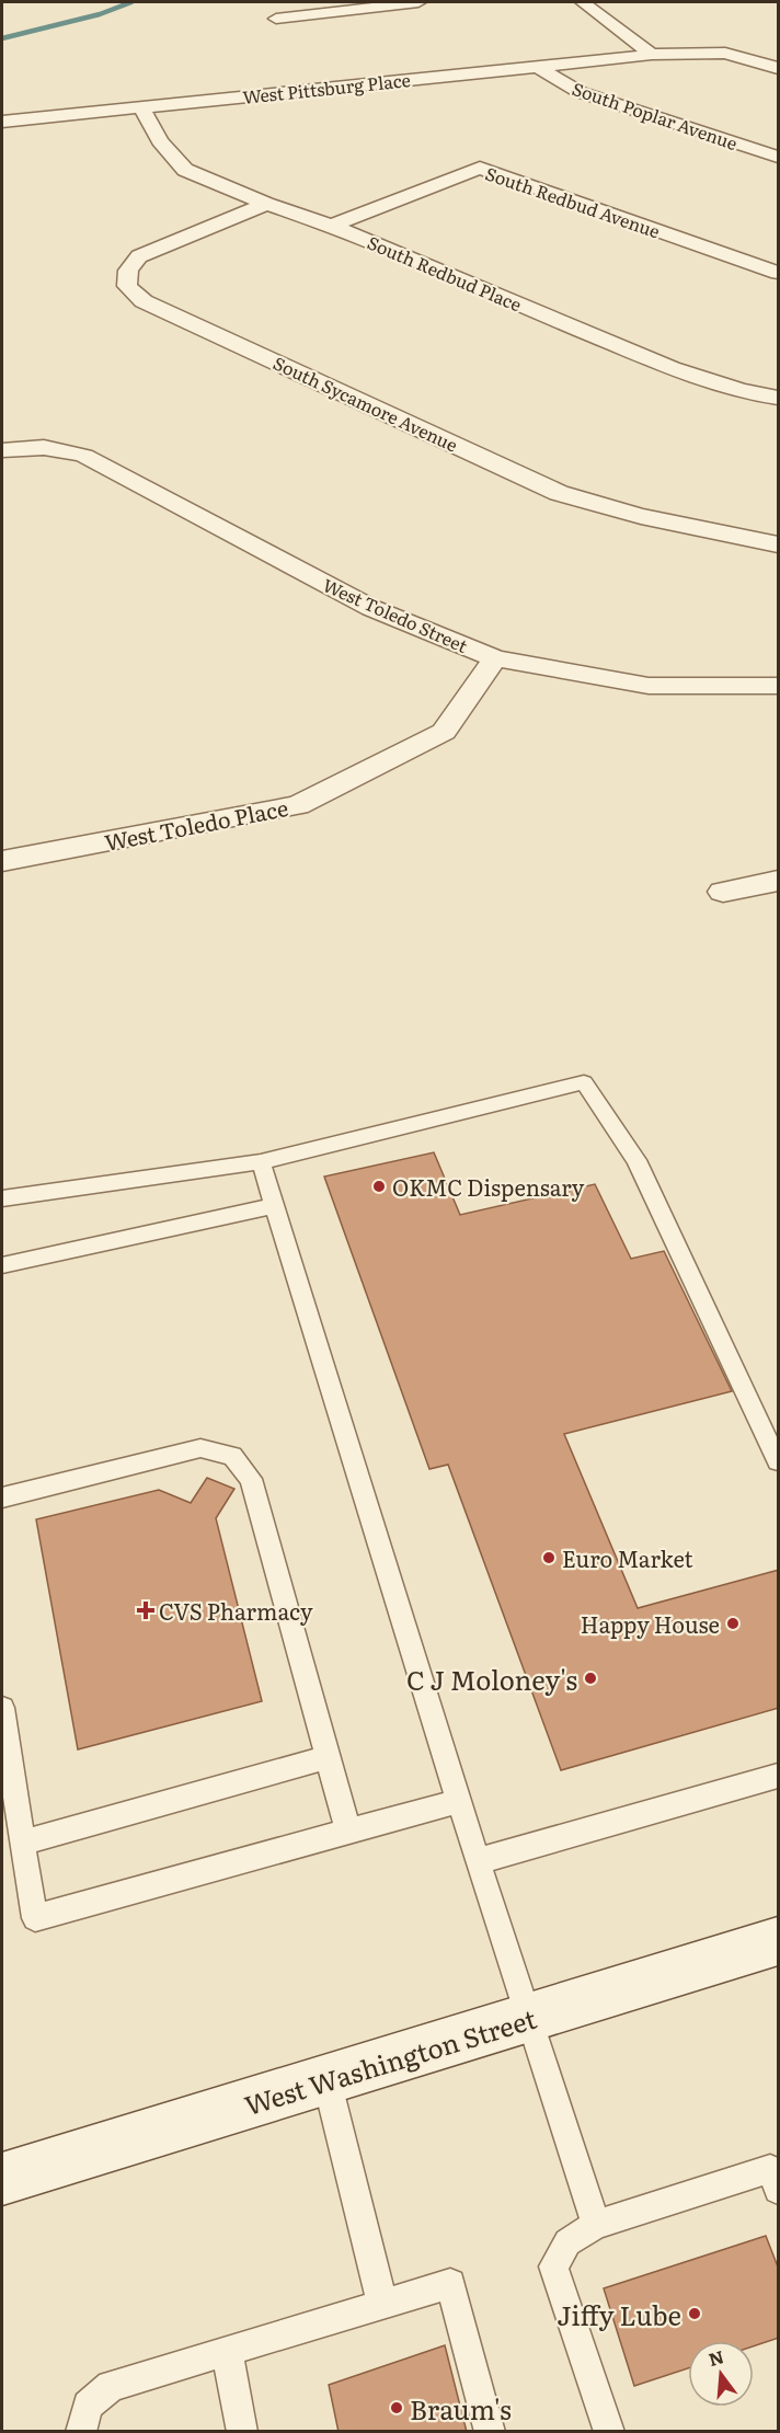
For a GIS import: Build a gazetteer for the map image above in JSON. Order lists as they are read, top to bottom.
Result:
{
  "streets": {
    "street": [
      "West Pittsburg Place",
      "South Poplar Avenue",
      "South Redbud Avenue",
      "South Redbud Place",
      "South Sycamore Avenue",
      "West Toledo Street",
      "West Toledo Place",
      "West Washington Street"
    ]
  },
  "crossings": [
    ["West Pittsburg Place", "South Poplar Avenue"],
    ["West Pittsburg Place", "South Redbud Place"],
    ["South Redbud Avenue", "South Redbud Place"],
    ["South Redbud Place", "South Sycamore Avenue"],
    ["West Toledo Street", "West Toledo Place"]
  ],
  "places": {
    "other": [
      "OKMC Dispensary",
      "Euro Market",
      "Happy House",
      "C J Moloney's",
      "Jiffy Lube",
      "Braum's"
    ],
    "health": ["CVS Pharmacy"]
  },
  "north": "top"
}
